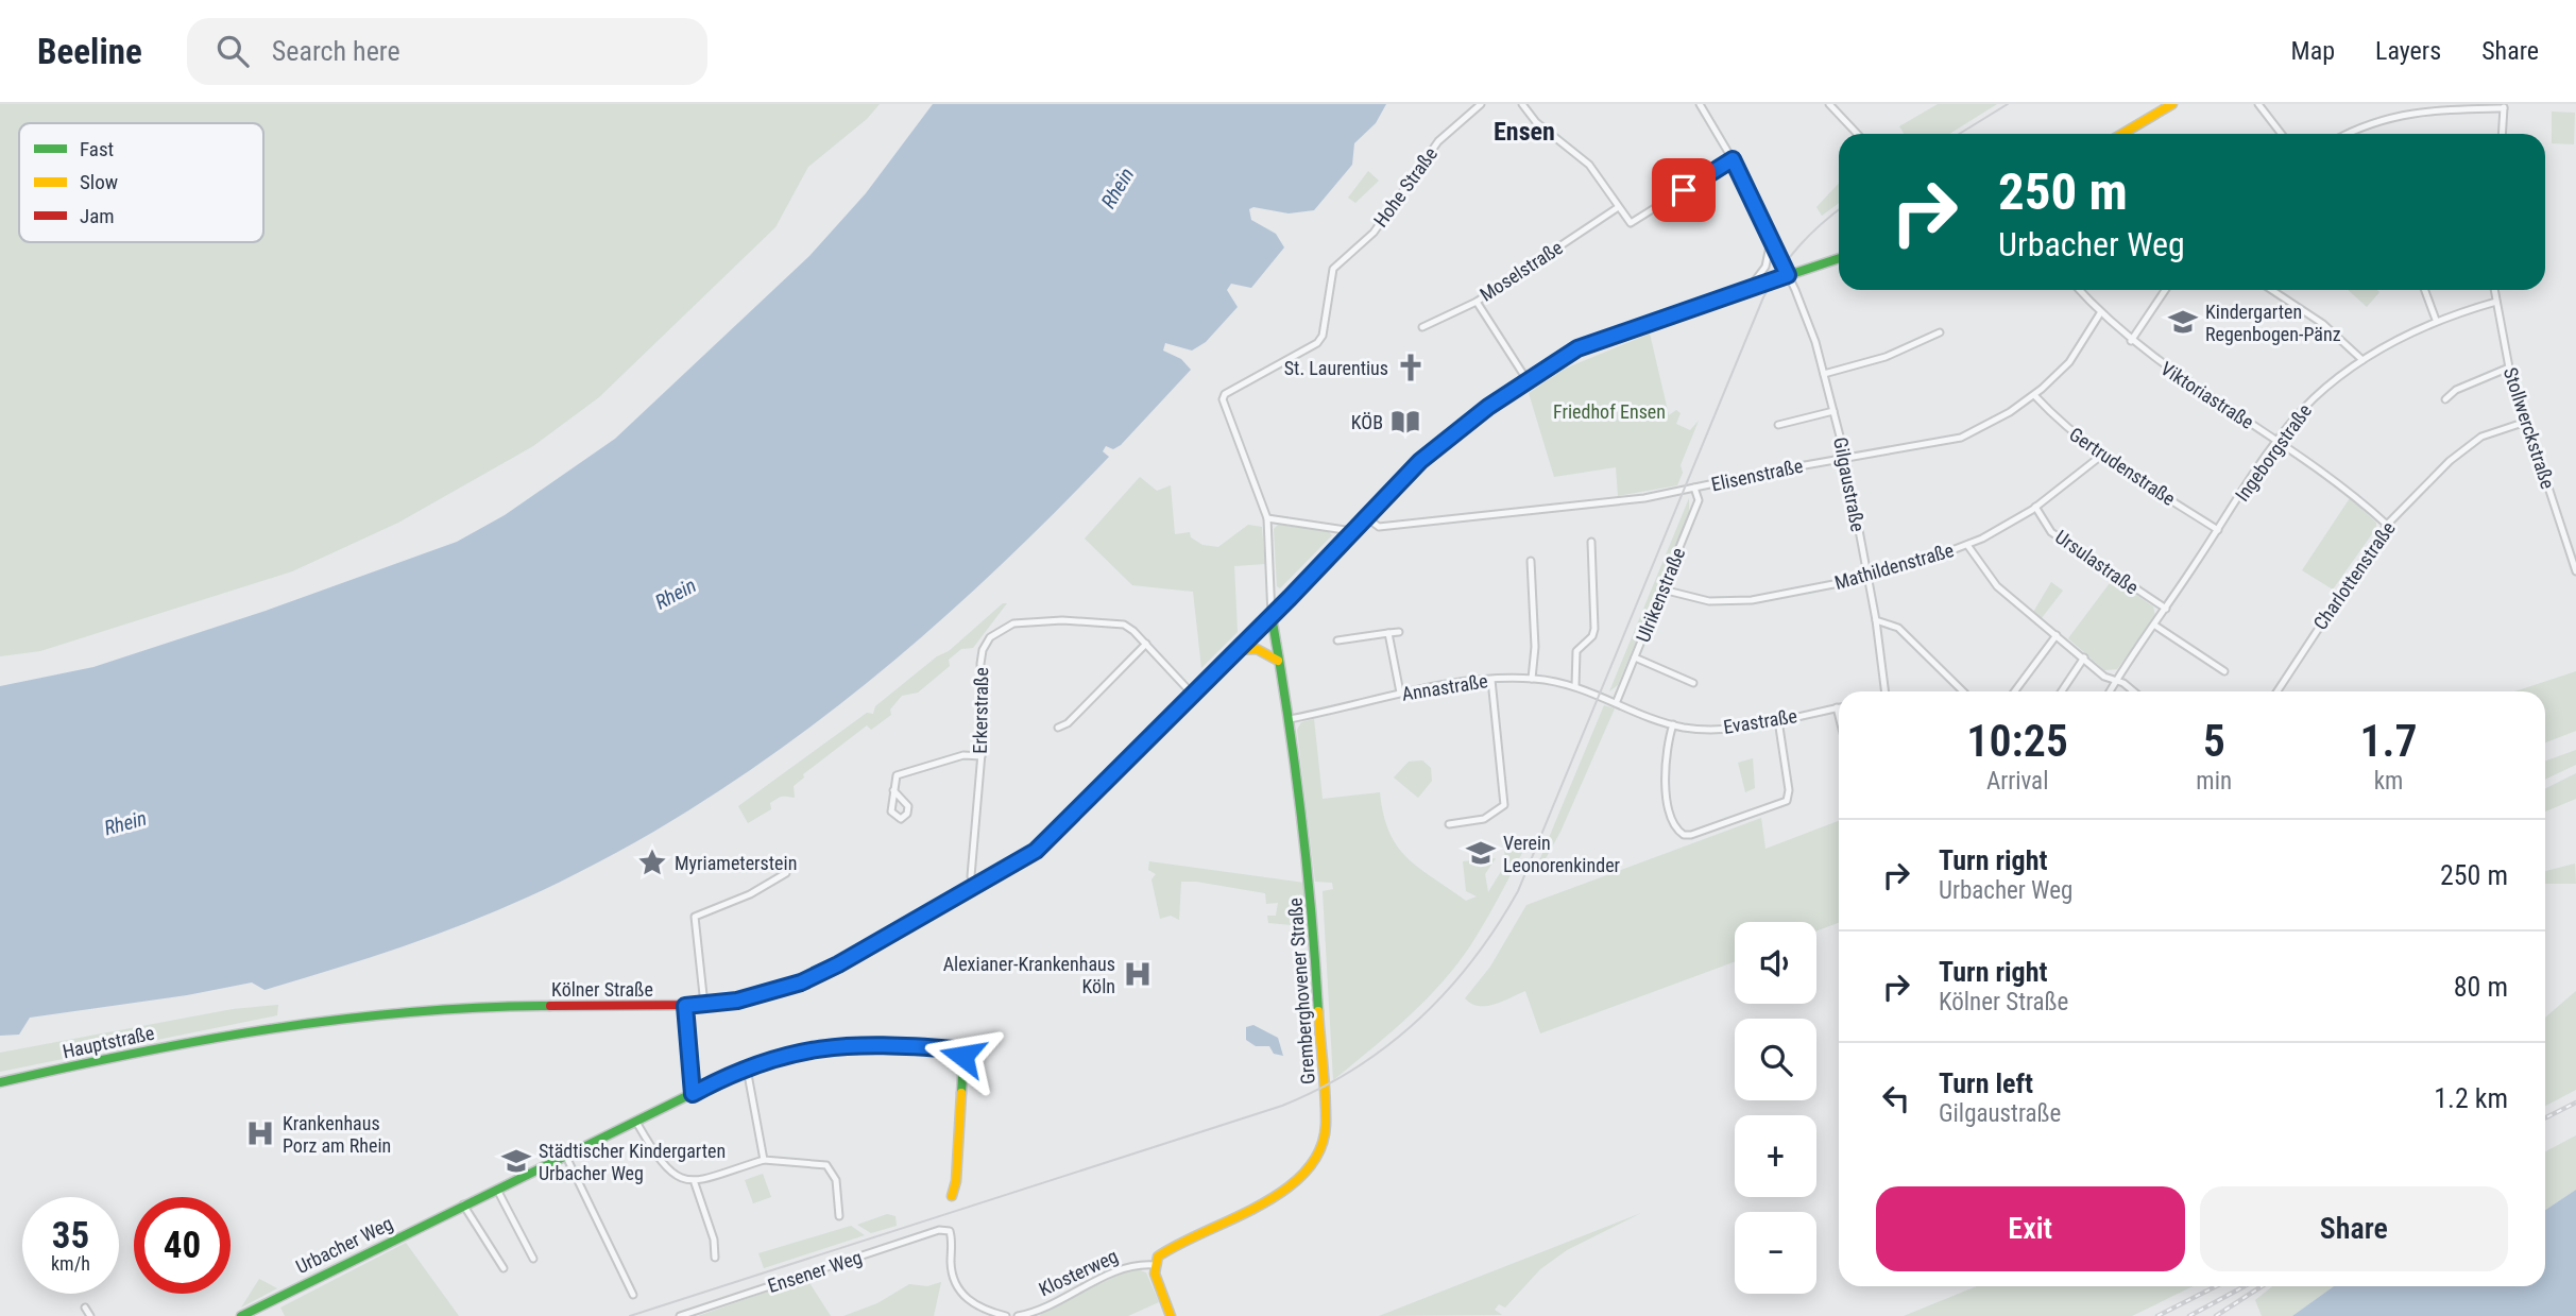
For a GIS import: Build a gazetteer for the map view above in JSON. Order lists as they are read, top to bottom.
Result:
{
  "streets": {
    "main road": [
      "Kölner Straße",
      "Gremberghovener Straße",
      "Hauptstraße",
      "Urbacher Weg"
    ],
    "street": [
      "Hohe Straße",
      "Moselstraße",
      "Viktoriastraße",
      "Stollwerckstraße",
      "Ingeborgstraße",
      "Gertrudenstraße",
      "Elisenstraße",
      "Gilgaustraße",
      "Ursulastraße",
      "Mathildenstraße",
      "Charlottenstraße",
      "Ulrikenstraße",
      "Annastraße",
      "Erkerstraße",
      "Evastraße",
      "Ensener Weg",
      "Klosterweg"
    ]
  },
  "crossings": [
    ["Hohe Straße", "Kölner Straße"],
    ["Hohe Straße", "Gremberghovener Straße"],
    ["Viktoriastraße", "Ingeborgstraße"],
    ["Viktoriastraße", "Elisenstraße"],
    ["Viktoriastraße", "Charlottenstraße"],
    ["Stollwerckstraße", "Ingeborgstraße"],
    ["Stollwerckstraße", "Charlottenstraße"],
    ["Ingeborgstraße", "Gertrudenstraße"],
    ["Ingeborgstraße", "Ursulastraße"],
    ["Gertrudenstraße", "Elisenstraße"],
    ["Gertrudenstraße", "Mathildenstraße"],
    ["Elisenstraße", "Gilgaustraße"],
    ["Elisenstraße", "Ulrikenstraße"],
    ["Elisenstraße", "Kölner Straße"],
    ["Gilgaustraße", "Mathildenstraße"],
    ["Gilgaustraße", "Kölner Straße"],
    ["Ursulastraße", "Mathildenstraße"],
    ["Mathildenstraße", "Ulrikenstraße"],
    ["Ulrikenstraße", "Evastraße"],
    ["Annastraße", "Evastraße"],
    ["Annastraße", "Gremberghovener Straße"],
    ["Erkerstraße", "Kölner Straße"],
    ["Kölner Straße", "Gremberghovener Straße"],
    ["Kölner Straße", "Hauptstraße"],
    ["Gremberghovener Straße", "Klosterweg"]
  ],
  "districts": ["Ensen"],
  "water": ["Rhein"],
  "parks": ["Friedhof Ensen"],
  "places": {
    "school or university": ["Kindergarten Regenbogen-Pänz", "Verein Leonorenkinder", "Städtischer Kindergarten Urbacher Weg"],
    "church": ["St. Laurentius"],
    "library": ["KÖB"],
    "place": ["Myriameterstein"],
    "hospital": ["Alexianer-Krankenhaus Köln", "Krankenhaus Porz am Rhein"]
  },
  "legend": ["Fast", "Slow", "Jam"],
  "page": {
    "header": "Beeline",
    "search": "Search here",
    "nav": ["Map", "Layers", "Share"],
    "turn": ["250 m", "Urbacher Weg"],
    "eta": [
      "10:25",
      "Arrival",
      "5",
      "min",
      "1.7",
      "km"
    ],
    "list": [
      {
        "name": "Turn right",
        "note": "Urbacher Weg",
        "value": "250 m"
      },
      {
        "name": "Turn right",
        "note": "Kölner Straße",
        "value": "80 m"
      },
      {
        "name": "Turn left",
        "note": "Gilgaustraße",
        "value": "1.2 km"
      }
    ],
    "map_buttons": ["+", "−"],
    "buttons": ["Exit", "Share"],
    "speed": "35 km/h",
    "limit": "40"
  }
}
